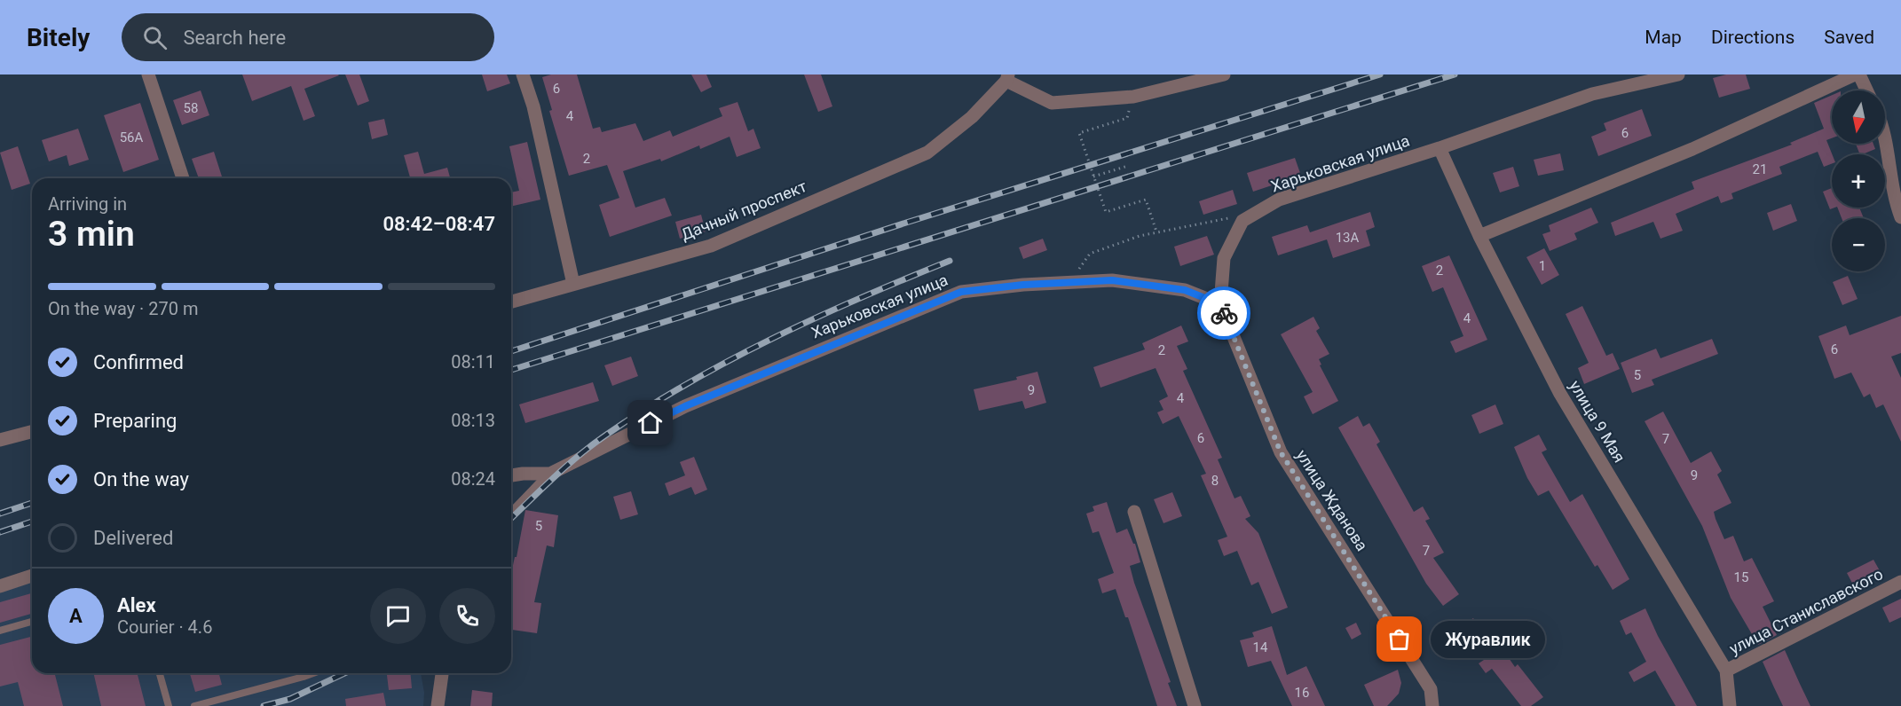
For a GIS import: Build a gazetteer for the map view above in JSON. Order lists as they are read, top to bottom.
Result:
{
  "streets": {
    "street": [
      "Харьковская улица",
      "Дачный проспект",
      "улица 9 Мая",
      "улица Жданова",
      "улица Станиславского"
    ]
  },
  "crossings": [
    ["Харьковская улица", "улица 9 Мая"],
    ["Харьковская улица", "улица Жданова"],
    ["улица 9 Мая", "улица Станиславского"]
  ],
  "places": ["Журавлик"],
  "house_numbers": [
    "6",
    "58",
    "4",
    "6",
    "56А",
    "2",
    "21",
    "13А",
    "1",
    "2",
    "4",
    "6",
    "2",
    "5",
    "9",
    "4",
    "6",
    "7",
    "9",
    "8",
    "5",
    "7",
    "15",
    "14",
    "16"
  ],
  "north": "bottom",
  "page": {
    "header": "Bitely",
    "search": "Search here",
    "nav": ["Map", "Directions", "Saved"],
    "map_buttons": ["+", "−"],
    "heading": ["3 min", "Arriving in", "08:42–08:47"],
    "panel": ["Alex", "Courier · 4.6"],
    "bar": "On the way · 270 m",
    "list": [
      ["Confirmed", "08:11"],
      ["Preparing", "08:13"],
      ["On the way", "08:24"],
      "Delivered"
    ],
    "round": "A",
    "bubble": "Журавлик"
  }
}
